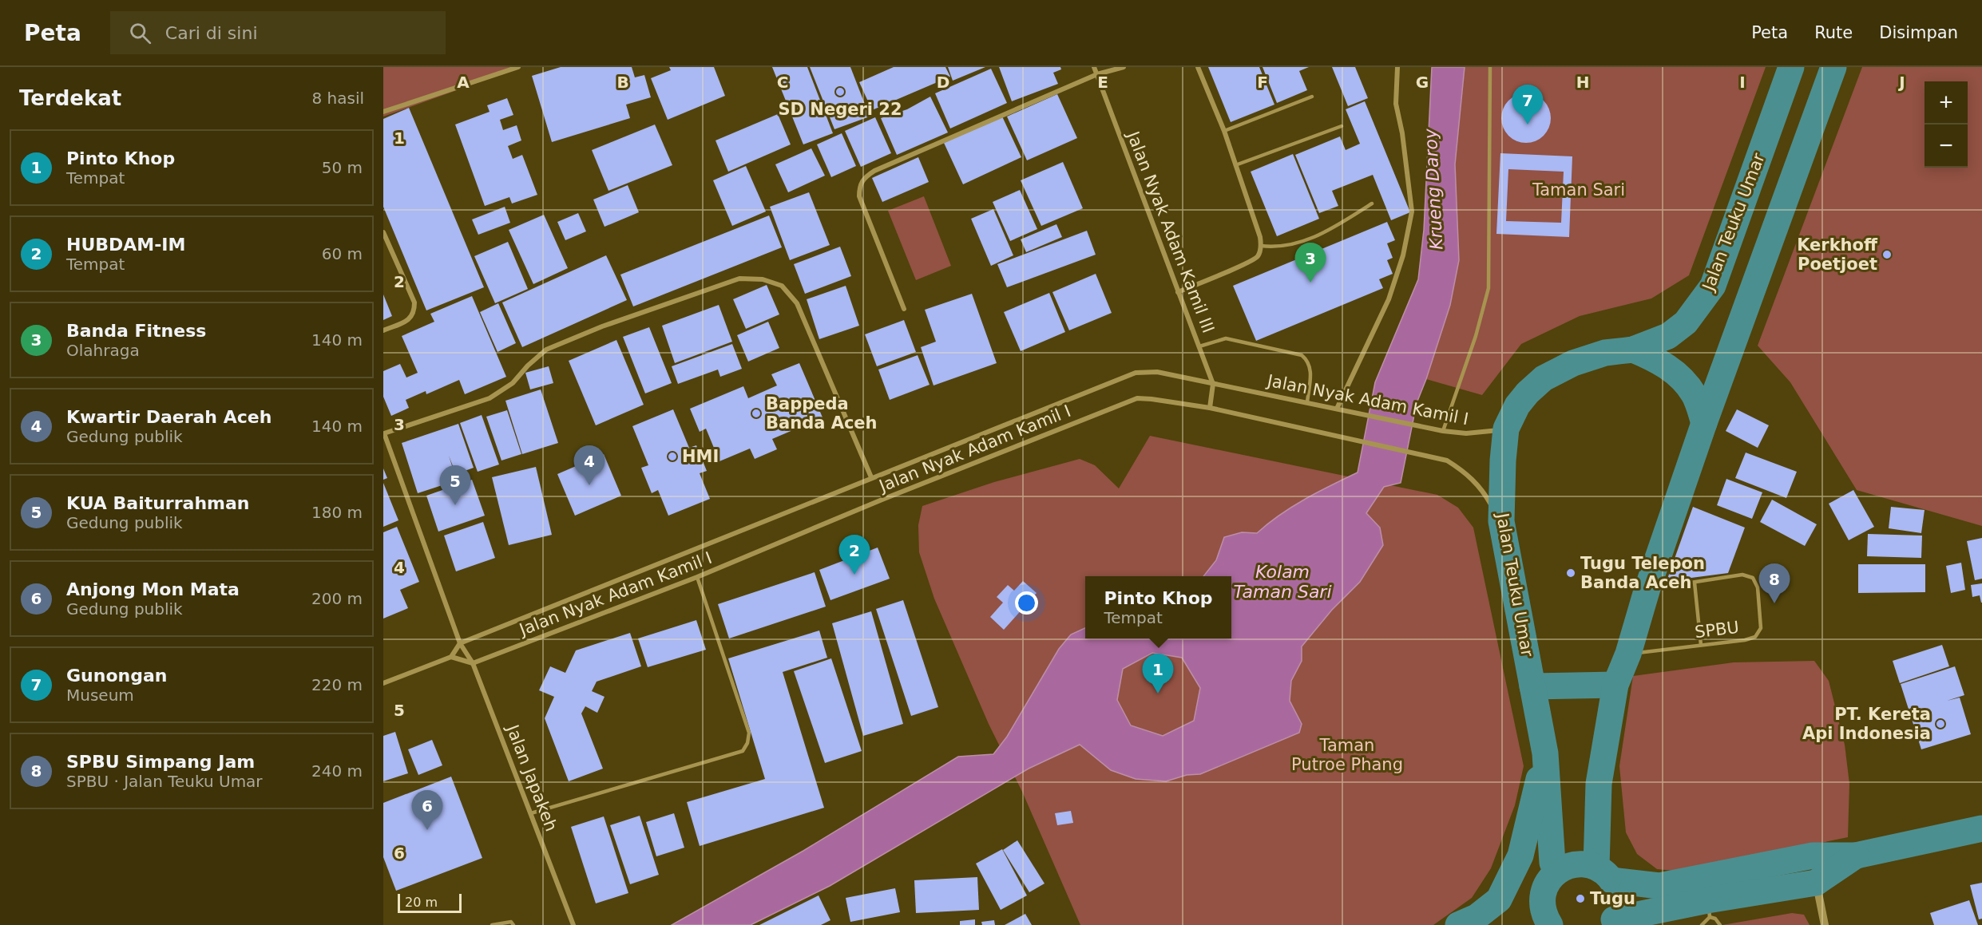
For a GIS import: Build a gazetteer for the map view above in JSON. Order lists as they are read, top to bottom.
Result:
{
  "streets": {
    "highway": ["Jalan Teuku Umar"],
    "street": ["Jalan Nyak Adam Kamil III", "Jalan Nyak Adam Kamil I", "Jalan Japakeh"],
    "lane": ["SPBU"]
  },
  "crossings": [
    ["Jalan Teuku Umar", "Jalan Nyak Adam Kamil I"],
    ["Jalan Nyak Adam Kamil III", "Jalan Nyak Adam Kamil I"],
    ["Jalan Nyak Adam Kamil I", "Jalan Japakeh"]
  ],
  "water": ["Krueng Daroy", "Kolam Taman Sari"],
  "parks": ["Taman Sari", "Taman Putroe Phang"],
  "places": [
    "SD Negeri 22",
    "Kerkhoff Poetjoet",
    "Bappeda Banda Aceh",
    "HMI",
    "Tugu Telepon Banda Aceh",
    "PT. Kereta Api Indonesia",
    "Tugu"
  ],
  "scale_bar": "20 m",
  "page": {
    "header": "Peta",
    "search": "Cari di sini",
    "nav": ["Peta", "Rute", "Disimpan"],
    "heading": ["Terdekat", "8 hasil"],
    "map_buttons": ["+", "−"],
    "pins": [
      "7",
      "3",
      "4",
      "5",
      "2",
      "8",
      "1",
      "6"
    ],
    "list": [
      {
        "mark": "1",
        "name": "Pinto Khop",
        "note": "Tempat",
        "value": "50 m"
      },
      {
        "mark": "2",
        "name": "HUBDAM-IM",
        "note": "Tempat",
        "value": "60 m"
      },
      {
        "mark": "3",
        "name": "Banda Fitness",
        "note": "Olahraga",
        "value": "140 m"
      },
      {
        "mark": "4",
        "name": "Kwartir Daerah Aceh",
        "note": "Gedung publik",
        "value": "140 m"
      },
      {
        "mark": "5",
        "name": "KUA Baiturrahman",
        "note": "Gedung publik",
        "value": "180 m"
      },
      {
        "mark": "6",
        "name": "Anjong Mon Mata",
        "note": "Gedung publik",
        "value": "200 m"
      },
      {
        "mark": "7",
        "name": "Gunongan",
        "note": "Museum",
        "value": "220 m"
      },
      {
        "mark": "8",
        "name": "SPBU Simpang Jam",
        "note": "SPBU · Jalan Teuku Umar",
        "value": "240 m"
      }
    ],
    "popup": ["Pinto Khop", "Tempat"],
    "scale": "20 m"
  },
  "grid": {
    "columns": [
      "A",
      "B",
      "C",
      "D",
      "E",
      "F",
      "G",
      "H",
      "I",
      "J"
    ],
    "rows": [
      "1",
      "2",
      "3",
      "4",
      "5",
      "6"
    ]
  }
}
